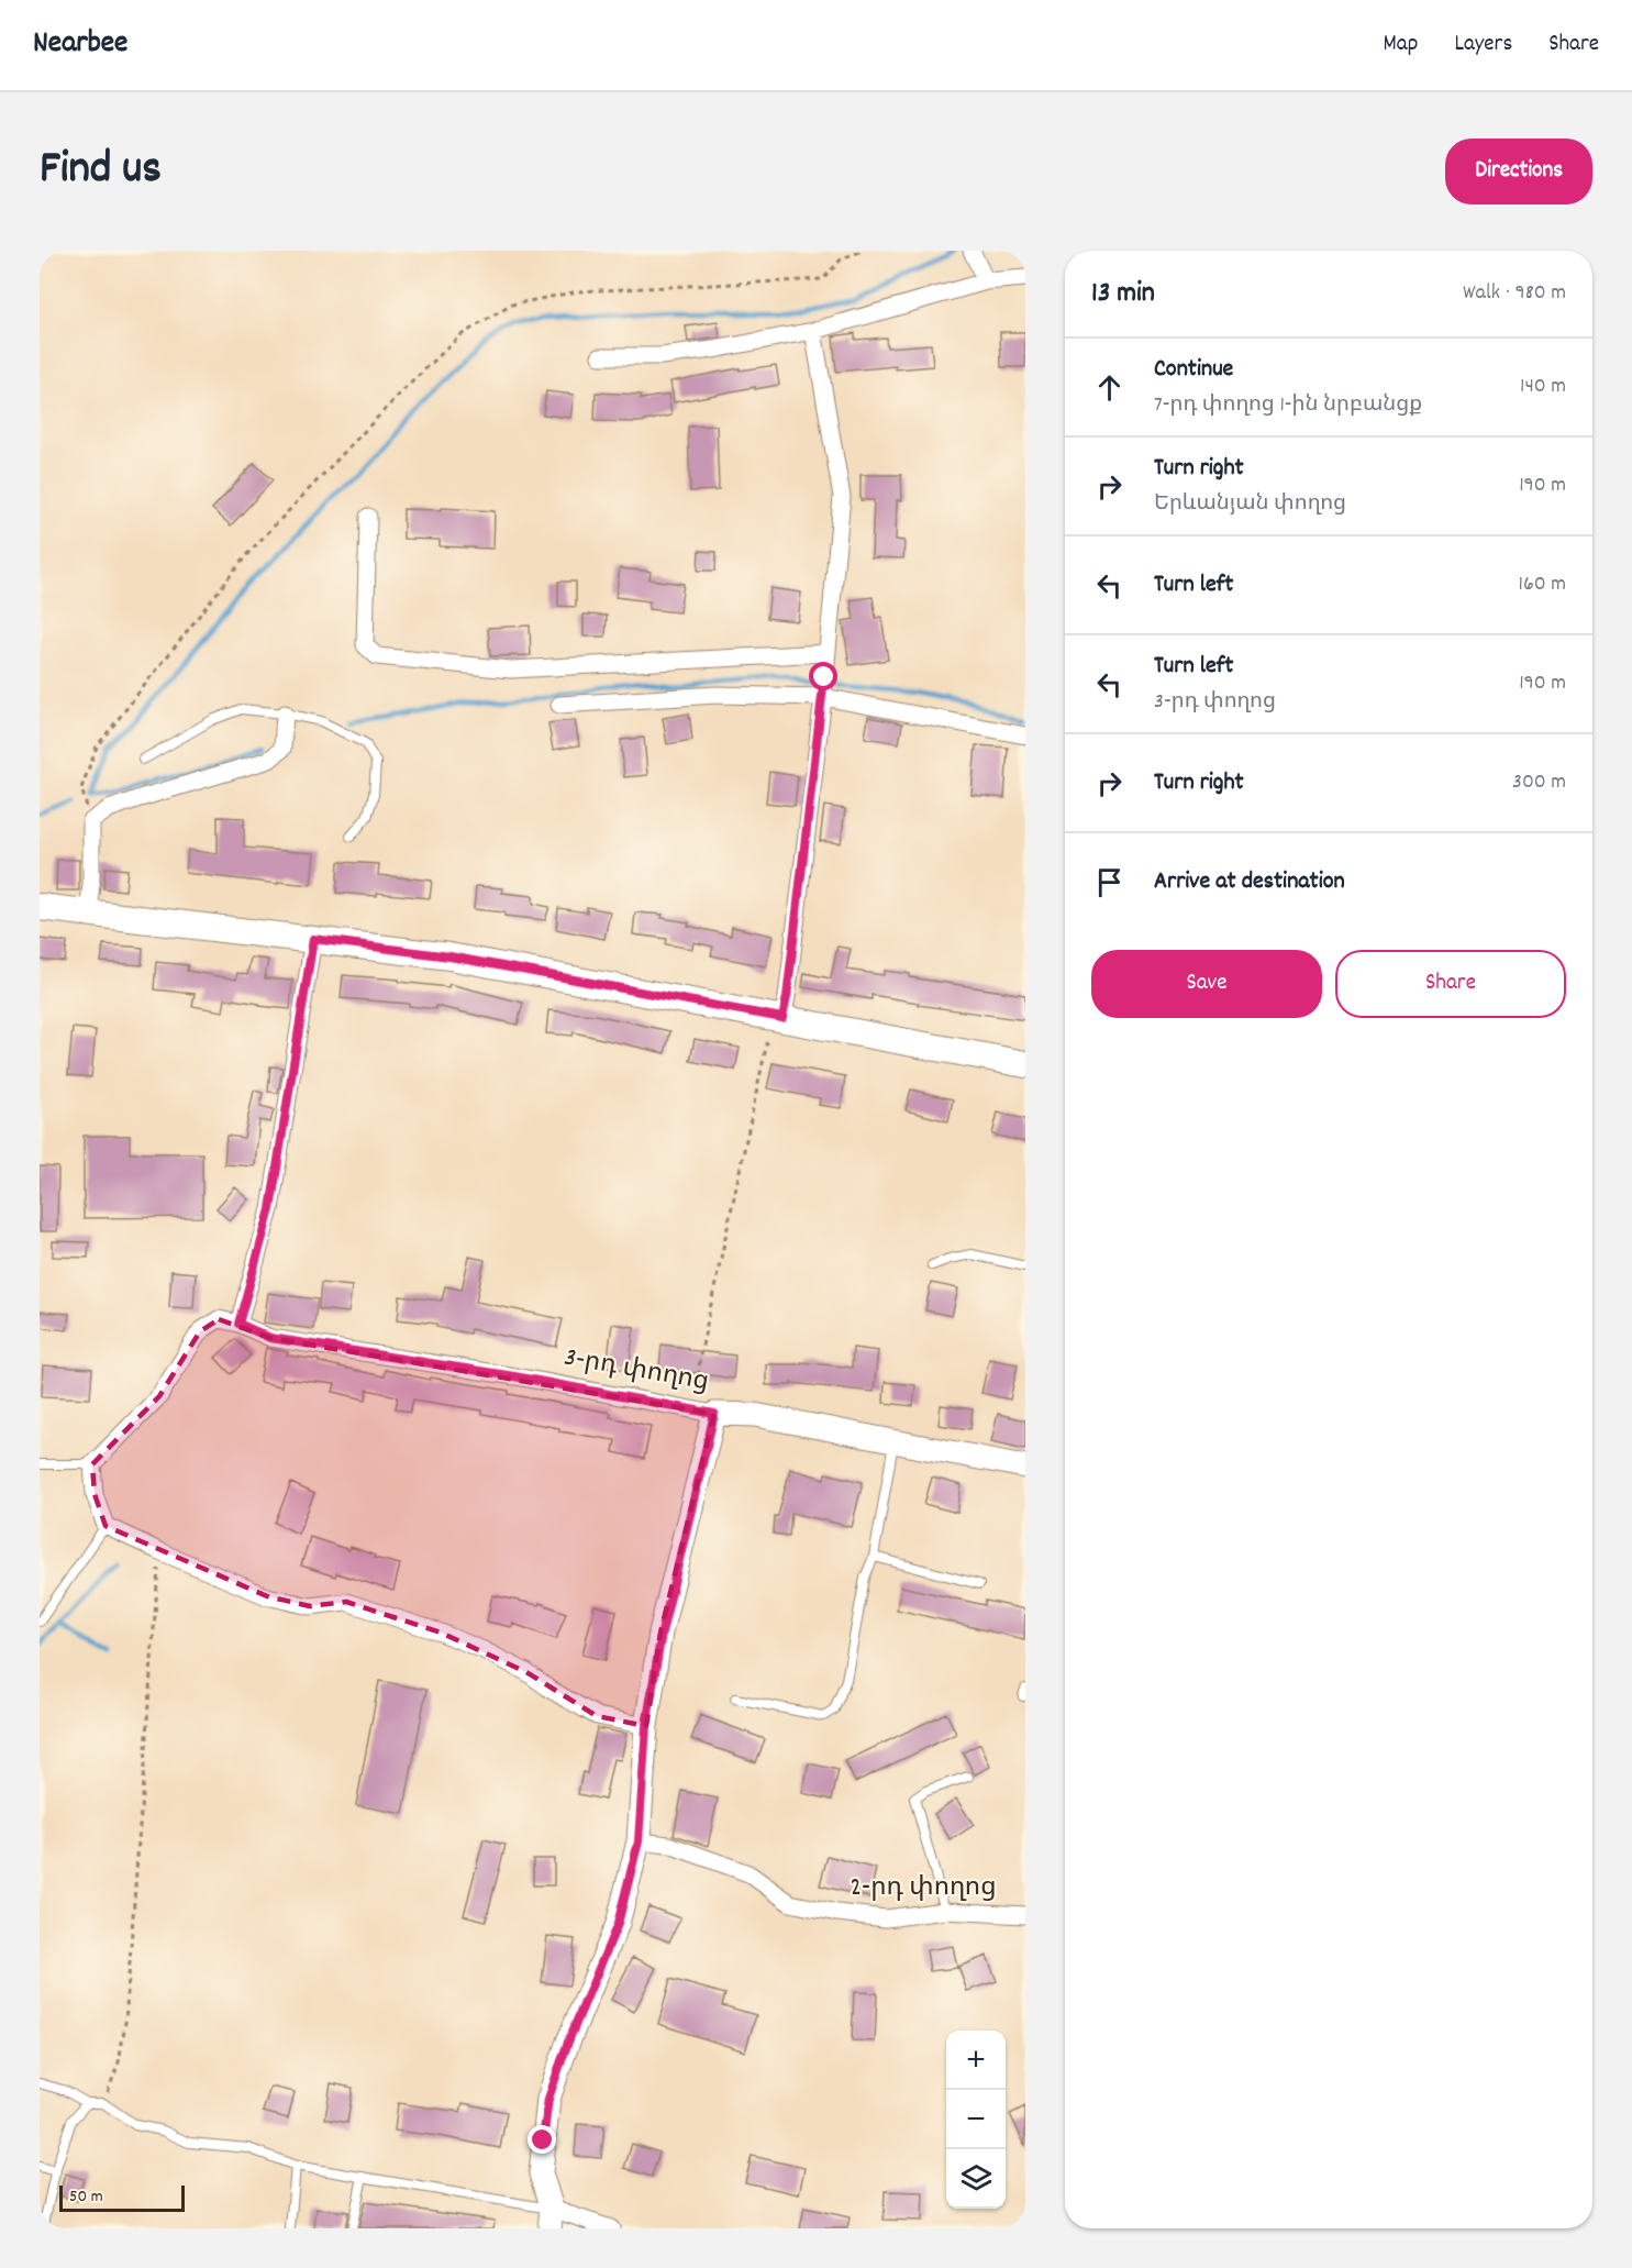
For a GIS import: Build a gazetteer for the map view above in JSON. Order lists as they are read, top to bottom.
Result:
{
  "streets": {
    "street": ["3-րդ փողոց", "2-րդ փողոց"]
  },
  "scale_bar": "50 m",
  "page": {
    "header": "Nearbee",
    "nav": ["Map", "Layers", "Share"],
    "title": "Find us",
    "buttons": [
      "Directions",
      ["Save", "Share"]
    ],
    "heading": ["13 min", "Walk · 980 m"],
    "list": [
      ["Continue", "7-րդ փողոց 1-ին նրբանցք", "140 m"],
      ["Turn right", "Երևանյան փողոց", "190 m"],
      ["Turn left", "160 m"],
      ["Turn left", "3-րդ փողոց", "190 m"],
      ["Turn right", "300 m"],
      "Arrive at destination"
    ],
    "map_buttons": ["+", "−"],
    "scale": "50 m"
  }
}
